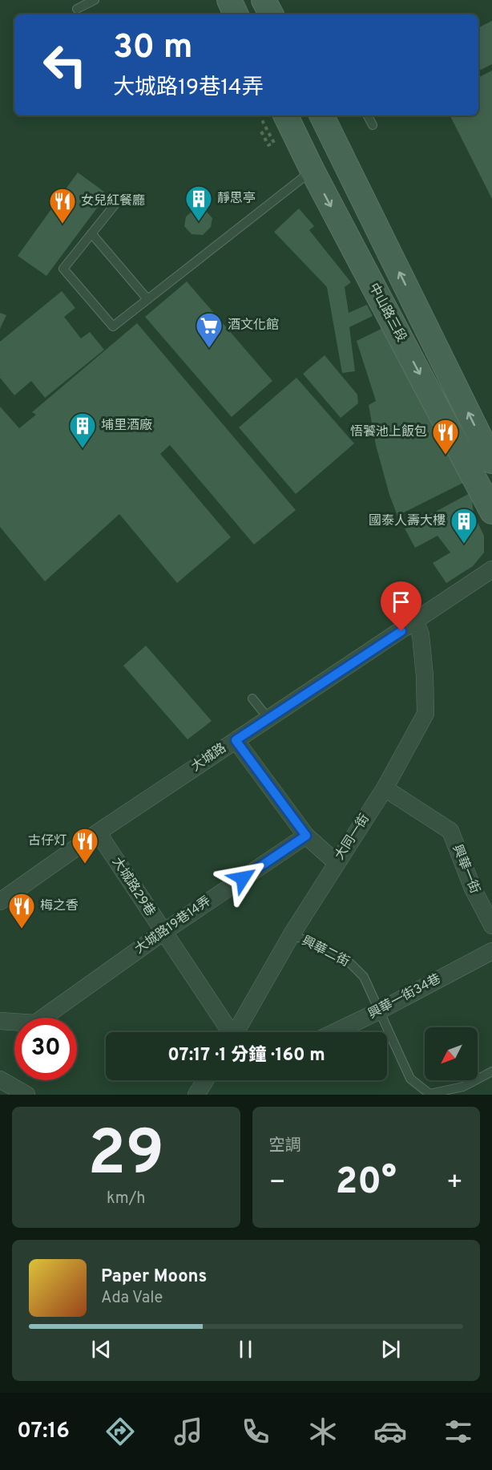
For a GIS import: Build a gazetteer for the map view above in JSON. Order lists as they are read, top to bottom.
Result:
{
  "streets": {
    "street": [
      "中山路三段",
      "大城路",
      "大同一街",
      "興華一街",
      "大城路29巷",
      "大城路19巷14弄",
      "興華一街34巷"
    ],
    "lane": ["興華二街"]
  },
  "crossings": [
    ["大城路", "大同一街"],
    ["大城路", "大城路29巷"],
    ["大同一街", "興華一街"],
    ["大同一街", "興華二街"],
    ["大城路29巷", "大城路19巷14弄"],
    ["興華二街", "興華一街34巷"]
  ],
  "places": {
    "building": ["靜思亭", "埔里酒廠", "國泰人壽大樓"],
    "restaurant": [
      "女兒紅餐廳",
      "悟饕池上飯包",
      "古仔灯",
      "梅之香"
    ],
    "supermarket": ["酒文化館"]
  },
  "north": "bottom left",
  "page": {
    "turn": ["30 m", "大城路19巷14弄"],
    "limit": "30",
    "trip": "07:17 · 1 分鐘 · 160 m",
    "tile": [
      ["29", "km/h"],
      "空調"
    ],
    "heat": ["−", "20°", "+"],
    "song": ["Paper Moons", "Ada Vale"],
    "tabs": "07:16"
  }
}
